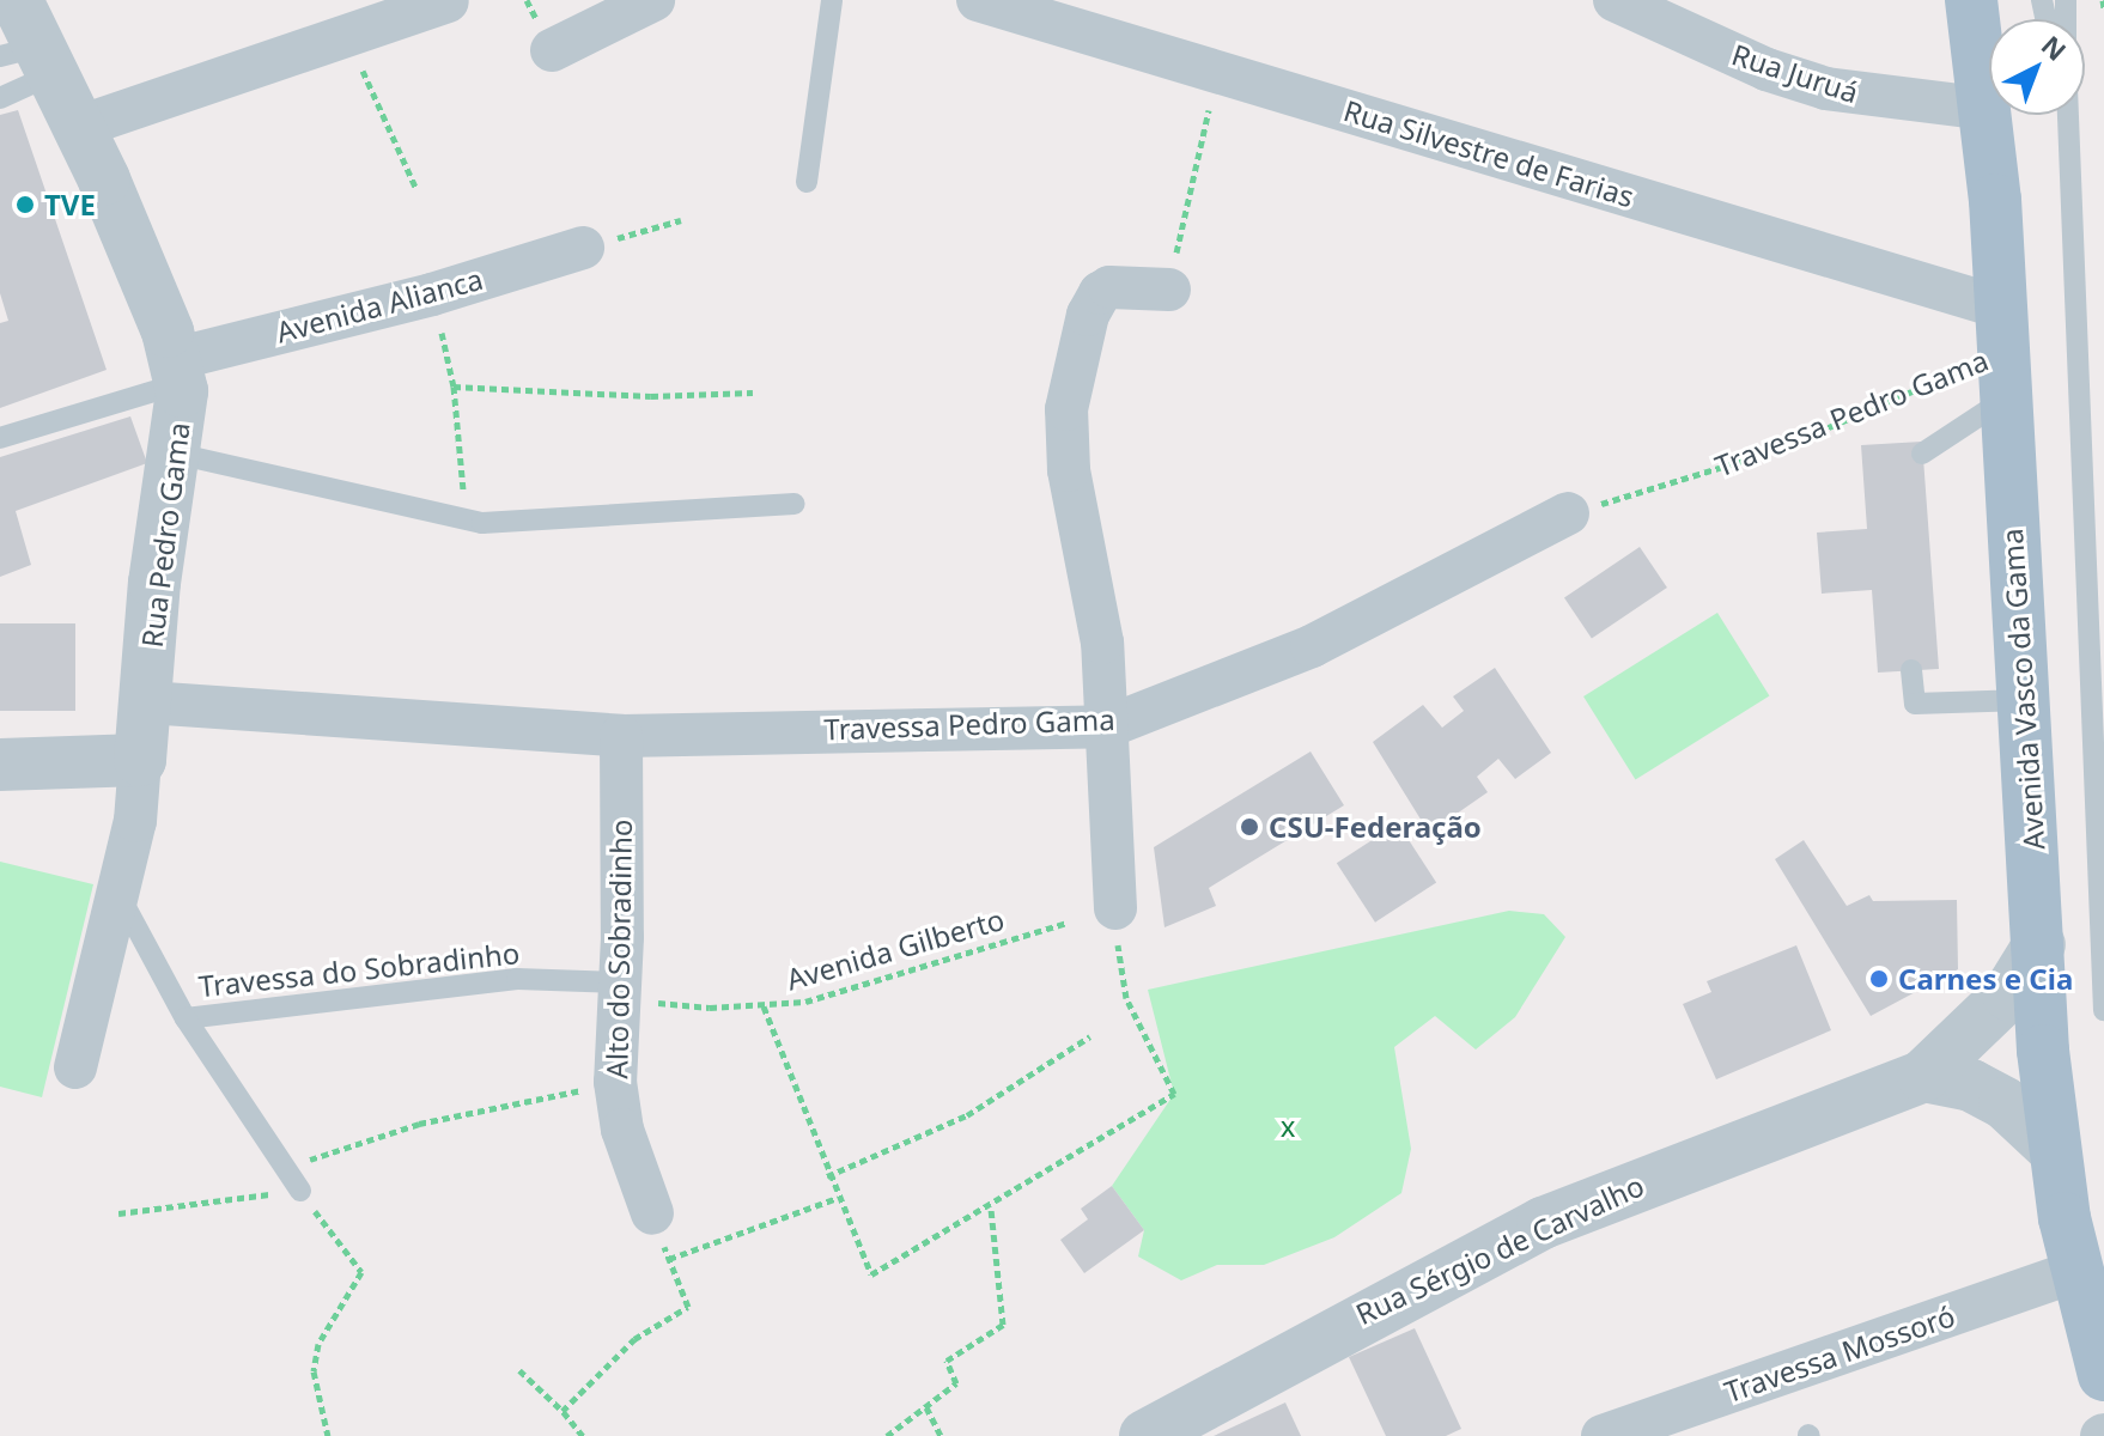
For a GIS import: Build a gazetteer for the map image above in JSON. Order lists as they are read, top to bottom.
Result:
{
  "streets": {
    "main road": ["Avenida Vasco da Gama"],
    "street": [
      "Rua Juruá",
      "Rua Silvestre de Farias",
      "Avenida Alianca",
      "Travessa Pedro Gama",
      "Rua Pedro Gama",
      "Alto do Sobradinho",
      "Rua Sérgio de Carvalho",
      "Travessa Mossoró"
    ],
    "lane": ["Travessa do Sobradinho"],
    "path": ["Avenida Gilberto"]
  },
  "crossings": [
    ["Rua Juruá", "Avenida Vasco da Gama"],
    ["Rua Silvestre de Farias", "Travessa Pedro Gama"],
    ["Rua Silvestre de Farias", "Avenida Vasco da Gama"],
    ["Avenida Alianca", "Rua Pedro Gama"],
    ["Travessa Pedro Gama", "Rua Pedro Gama"],
    ["Travessa Pedro Gama", "Avenida Vasco da Gama"],
    ["Travessa Pedro Gama", "Alto do Sobradinho"],
    ["Rua Pedro Gama", "Travessa do Sobradinho"],
    ["Avenida Vasco da Gama", "Rua Sérgio de Carvalho"],
    ["Avenida Vasco da Gama", "Travessa Mossoró"],
    ["Alto do Sobradinho", "Avenida Gilberto"],
    ["Alto do Sobradinho", "Travessa do Sobradinho"],
    ["Avenida Gilberto", "Travessa do Sobradinho"]
  ],
  "parks": ["x"],
  "places": ["TVE", "CSU-Federação", "Carnes e Cia"],
  "north": "top right"
}
